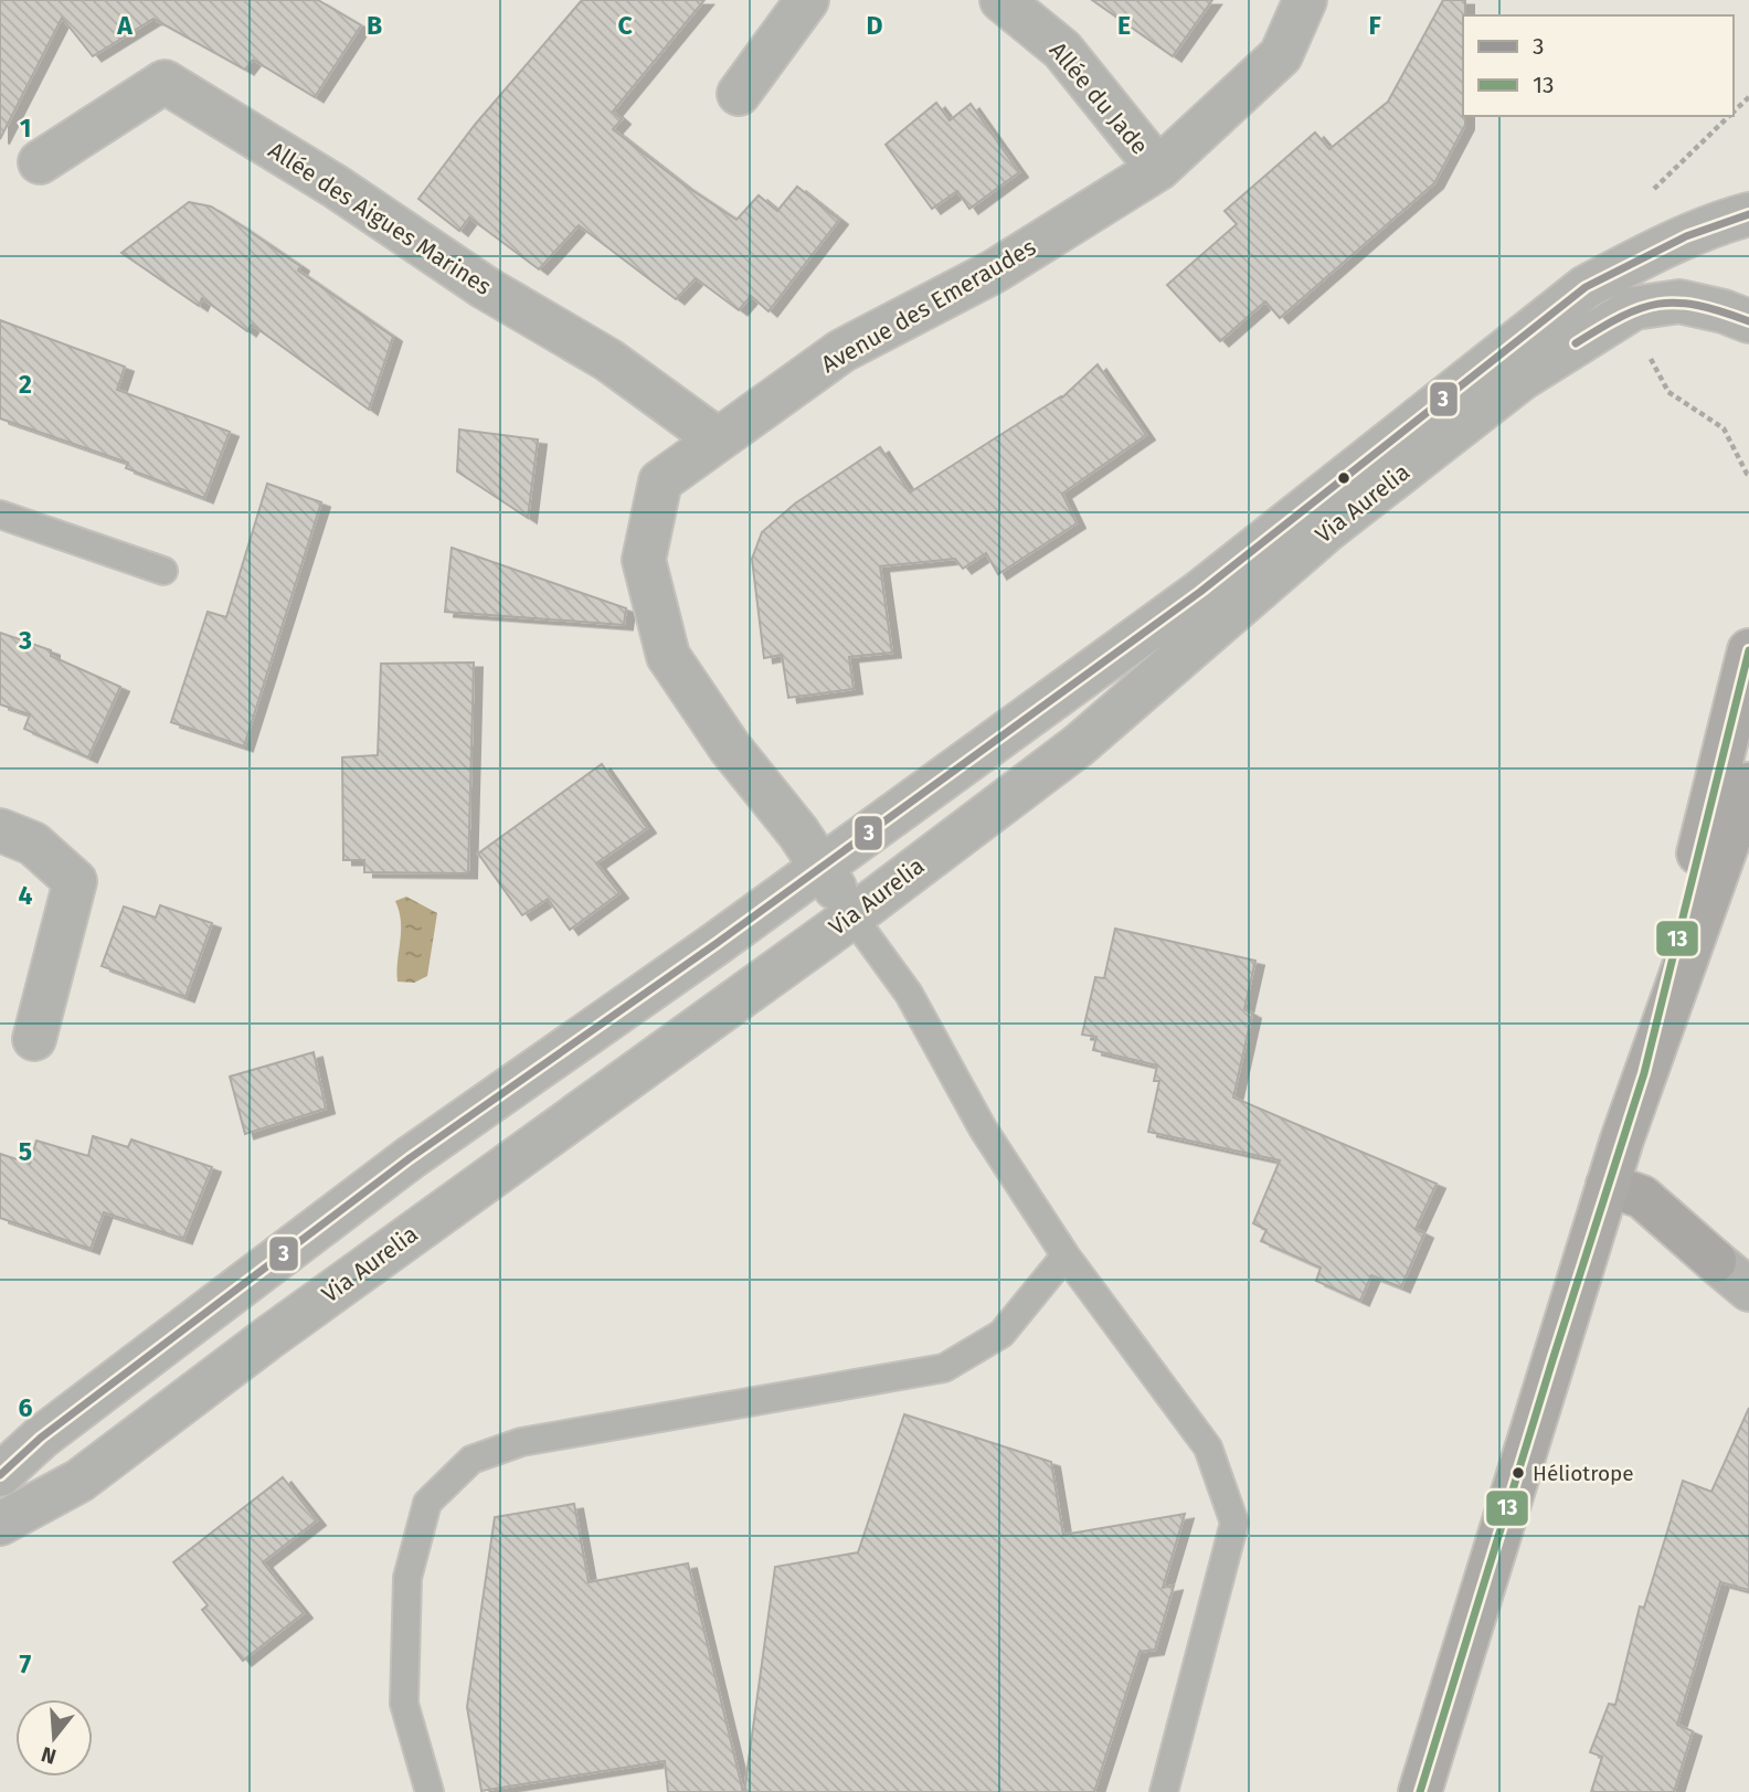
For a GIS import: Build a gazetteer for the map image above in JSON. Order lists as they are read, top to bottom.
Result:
{
  "streets": {
    "street": [
      "Allée du Jade",
      "Allée des Aigues Marines",
      "Avenue des Emeraudes",
      "Via Aurelia"
    ]
  },
  "crossings": [
    ["Allée du Jade", "Avenue des Emeraudes"],
    ["Allée des Aigues Marines", "Avenue des Emeraudes"],
    ["Avenue des Emeraudes", "Via Aurelia"]
  ],
  "places": ["Héliotrope"],
  "lines": ["transit line 3", "transit line 13"],
  "legend": ["3", "13"],
  "north": "bottom",
  "grid": {
    "columns": [
      "A",
      "B",
      "C",
      "D",
      "E",
      "F"
    ],
    "rows": [
      "1",
      "2",
      "3",
      "4",
      "5",
      "6",
      "7"
    ]
  }
}
